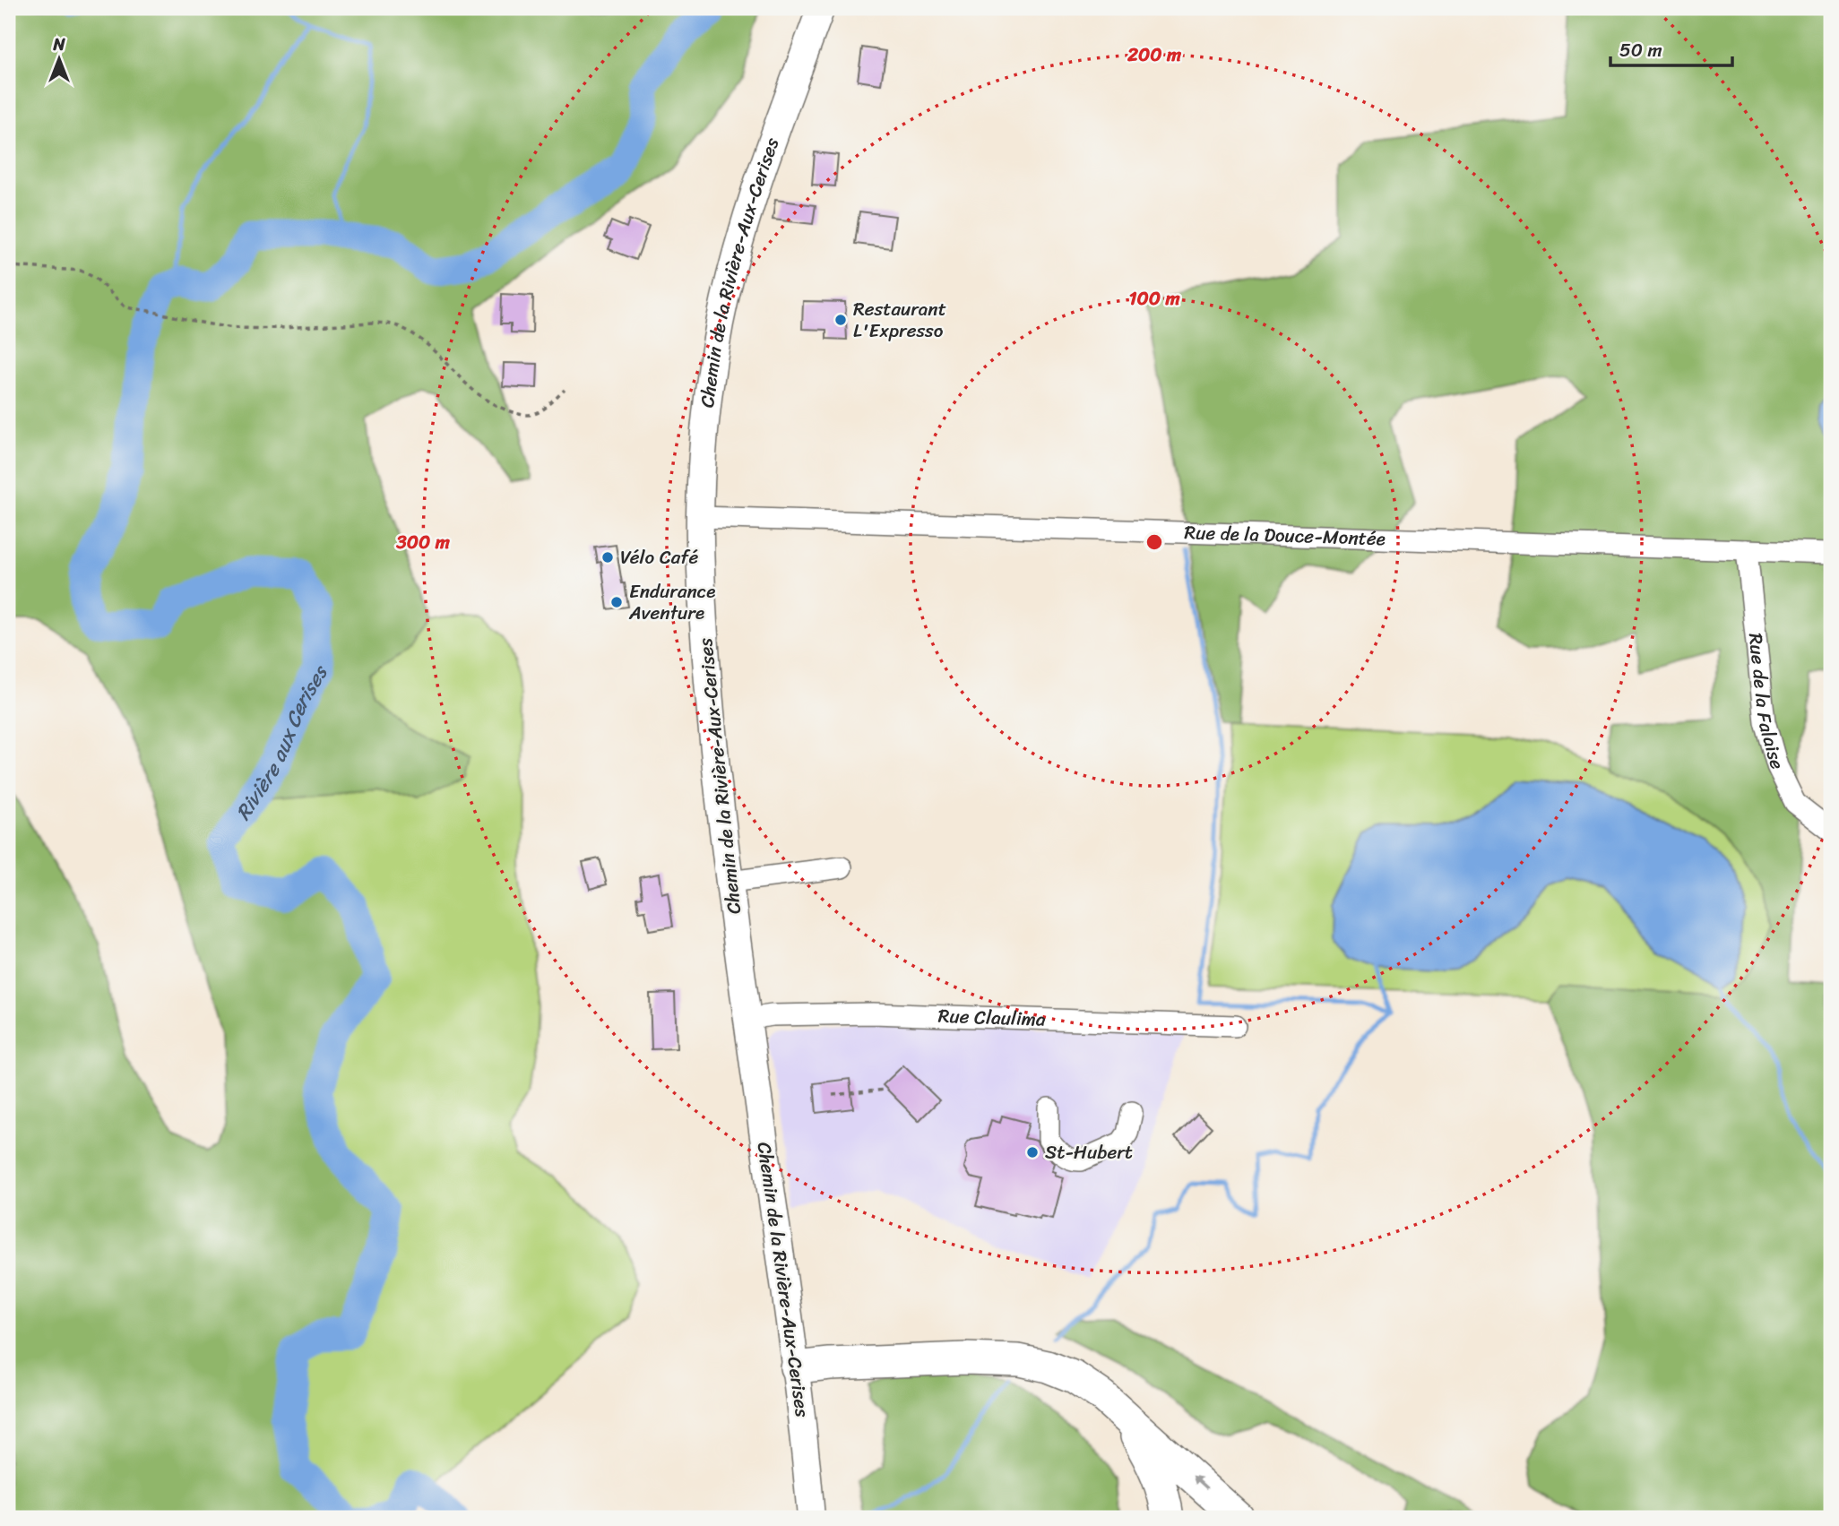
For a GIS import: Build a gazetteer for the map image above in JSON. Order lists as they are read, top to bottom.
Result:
{
  "streets": {
    "main road": ["Chemin de la Rivière-Aux-Cerises"],
    "street": ["Rue de la Douce-Montée", "Rue de la Falaise", "Rue Claulima"]
  },
  "crossings": [
    ["Chemin de la Rivière-Aux-Cerises", "Rue de la Douce-Montée"],
    ["Chemin de la Rivière-Aux-Cerises", "Rue Claulima"],
    ["Rue de la Douce-Montée", "Rue de la Falaise"]
  ],
  "water": ["Rivière aux Cerises"],
  "places": [
    "Restaurant L'Expresso",
    "Vélo Café",
    "Endurance Aventure",
    "St-Hubert"
  ],
  "scale_bar": "50 m",
  "north": "top",
  "rings": ["200 m", "100 m", "300 m"]
}
